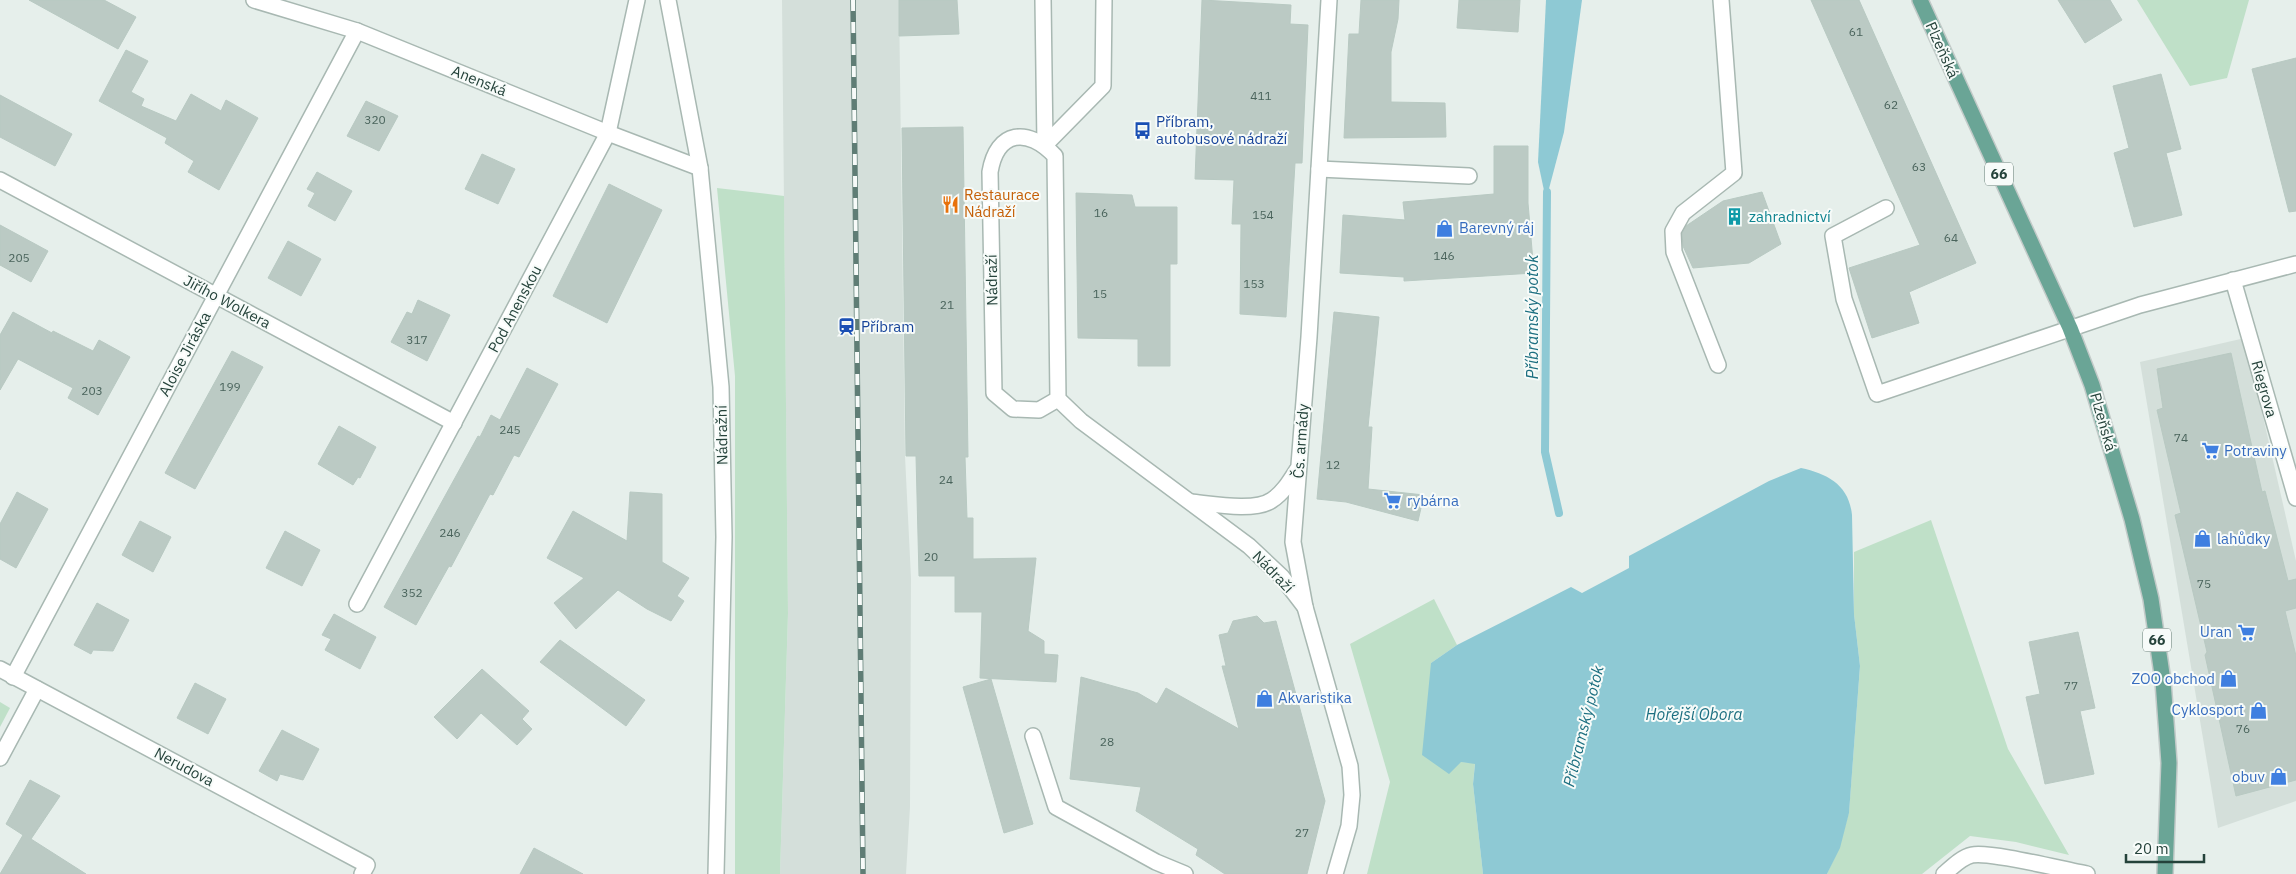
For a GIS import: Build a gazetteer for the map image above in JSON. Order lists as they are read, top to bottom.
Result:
{
  "streets": {
    "main road": ["Plzeňská", "66"],
    "street": [
      "Anenská",
      "Nádraží",
      "Jiřího Wolkera",
      "Pod Anenskou",
      "Aloise Jiráska",
      "Riegrova",
      "Nádražní",
      "Čs. armády",
      "Nerudova"
    ]
  },
  "crossings": [
    ["Anenská", "Pod Anenskou"],
    ["Anenská", "Aloise Jiráska"],
    ["Anenská", "Nádražní"],
    ["Nádraží", "Čs. armády"],
    ["Jiřího Wolkera", "Pod Anenskou"],
    ["Jiřího Wolkera", "Aloise Jiráska"],
    ["Aloise Jiráska", "Nerudova"]
  ],
  "water": ["Příbramský potok", "Hořejší Obora"],
  "places": {
    "bus stop": ["Příbram, autobusové nádraží"],
    "restaurant": ["Restaurace Nádraží"],
    "building": ["zahradnictví"],
    "shop": [
      "Barevný ráj",
      "lahůdky",
      "ZOO obchod",
      "Akvaristika",
      "Cyklosport",
      "obuv"
    ],
    "station": ["Příbram"],
    "supermarket": ["Potraviny", "rybárna", "Uran"]
  },
  "house_numbers": [
    "61",
    "411",
    "62",
    "320",
    "63",
    "16",
    "154",
    "64",
    "146",
    "205",
    "153",
    "15",
    "21",
    "317",
    "199",
    "203",
    "245",
    "74",
    "12",
    "24",
    "246",
    "20",
    "75",
    "352",
    "77",
    "76",
    "28",
    "27"
  ],
  "scale_bar": "20 m"
}
